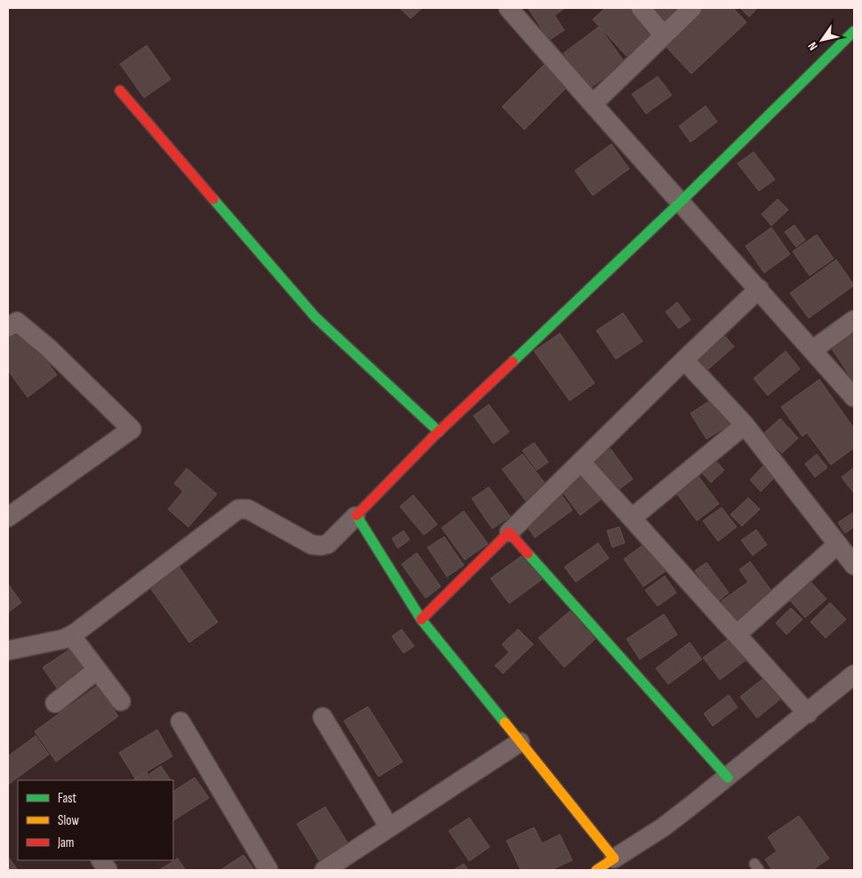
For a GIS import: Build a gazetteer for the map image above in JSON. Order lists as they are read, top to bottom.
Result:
{
  "legend": ["Fast", "Slow", "Jam"],
  "north": "bottom left"
}
